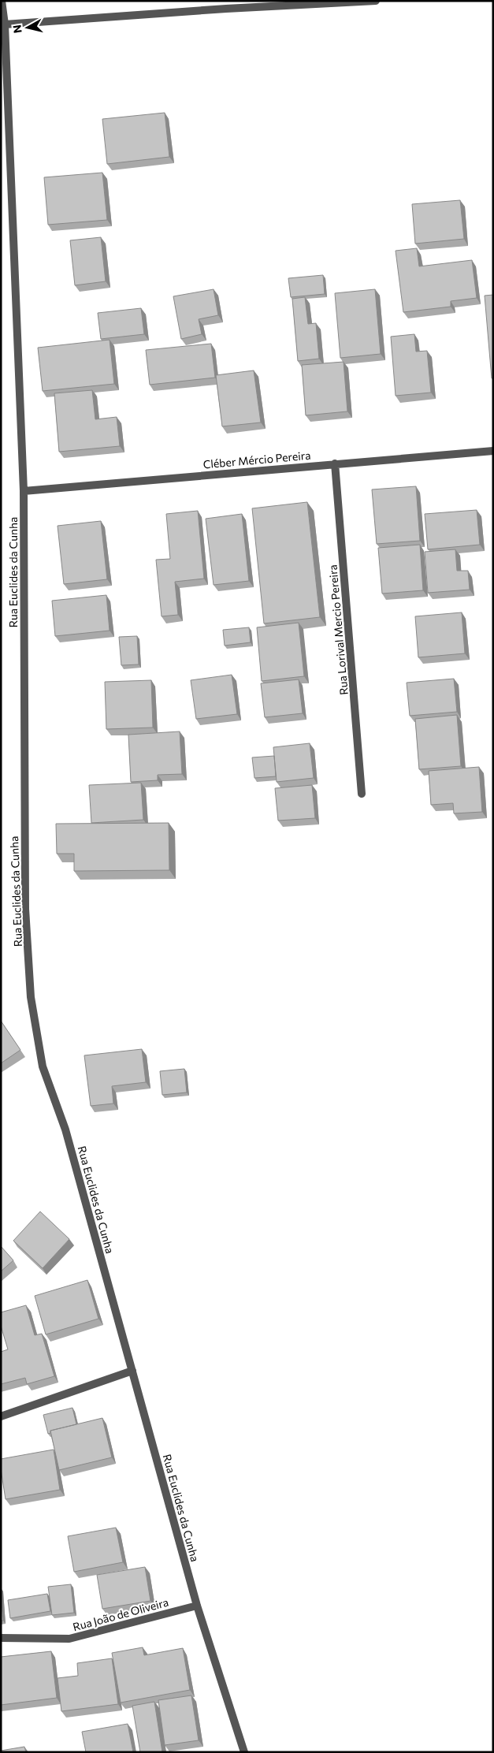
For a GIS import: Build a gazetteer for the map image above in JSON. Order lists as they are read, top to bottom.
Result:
{
  "streets": {
    "street": [
      "Cléber Mércio Pereira",
      "Rua Euclides da Cunha",
      "Rua Lorival Mercio Pereira",
      "Rua João de Oliveira"
    ]
  },
  "crossings": [
    ["Cléber Mércio Pereira", "Rua Euclides da Cunha"],
    ["Cléber Mércio Pereira", "Rua Lorival Mercio Pereira"],
    ["Rua Euclides da Cunha", "Rua João de Oliveira"]
  ],
  "north": "left"
}
